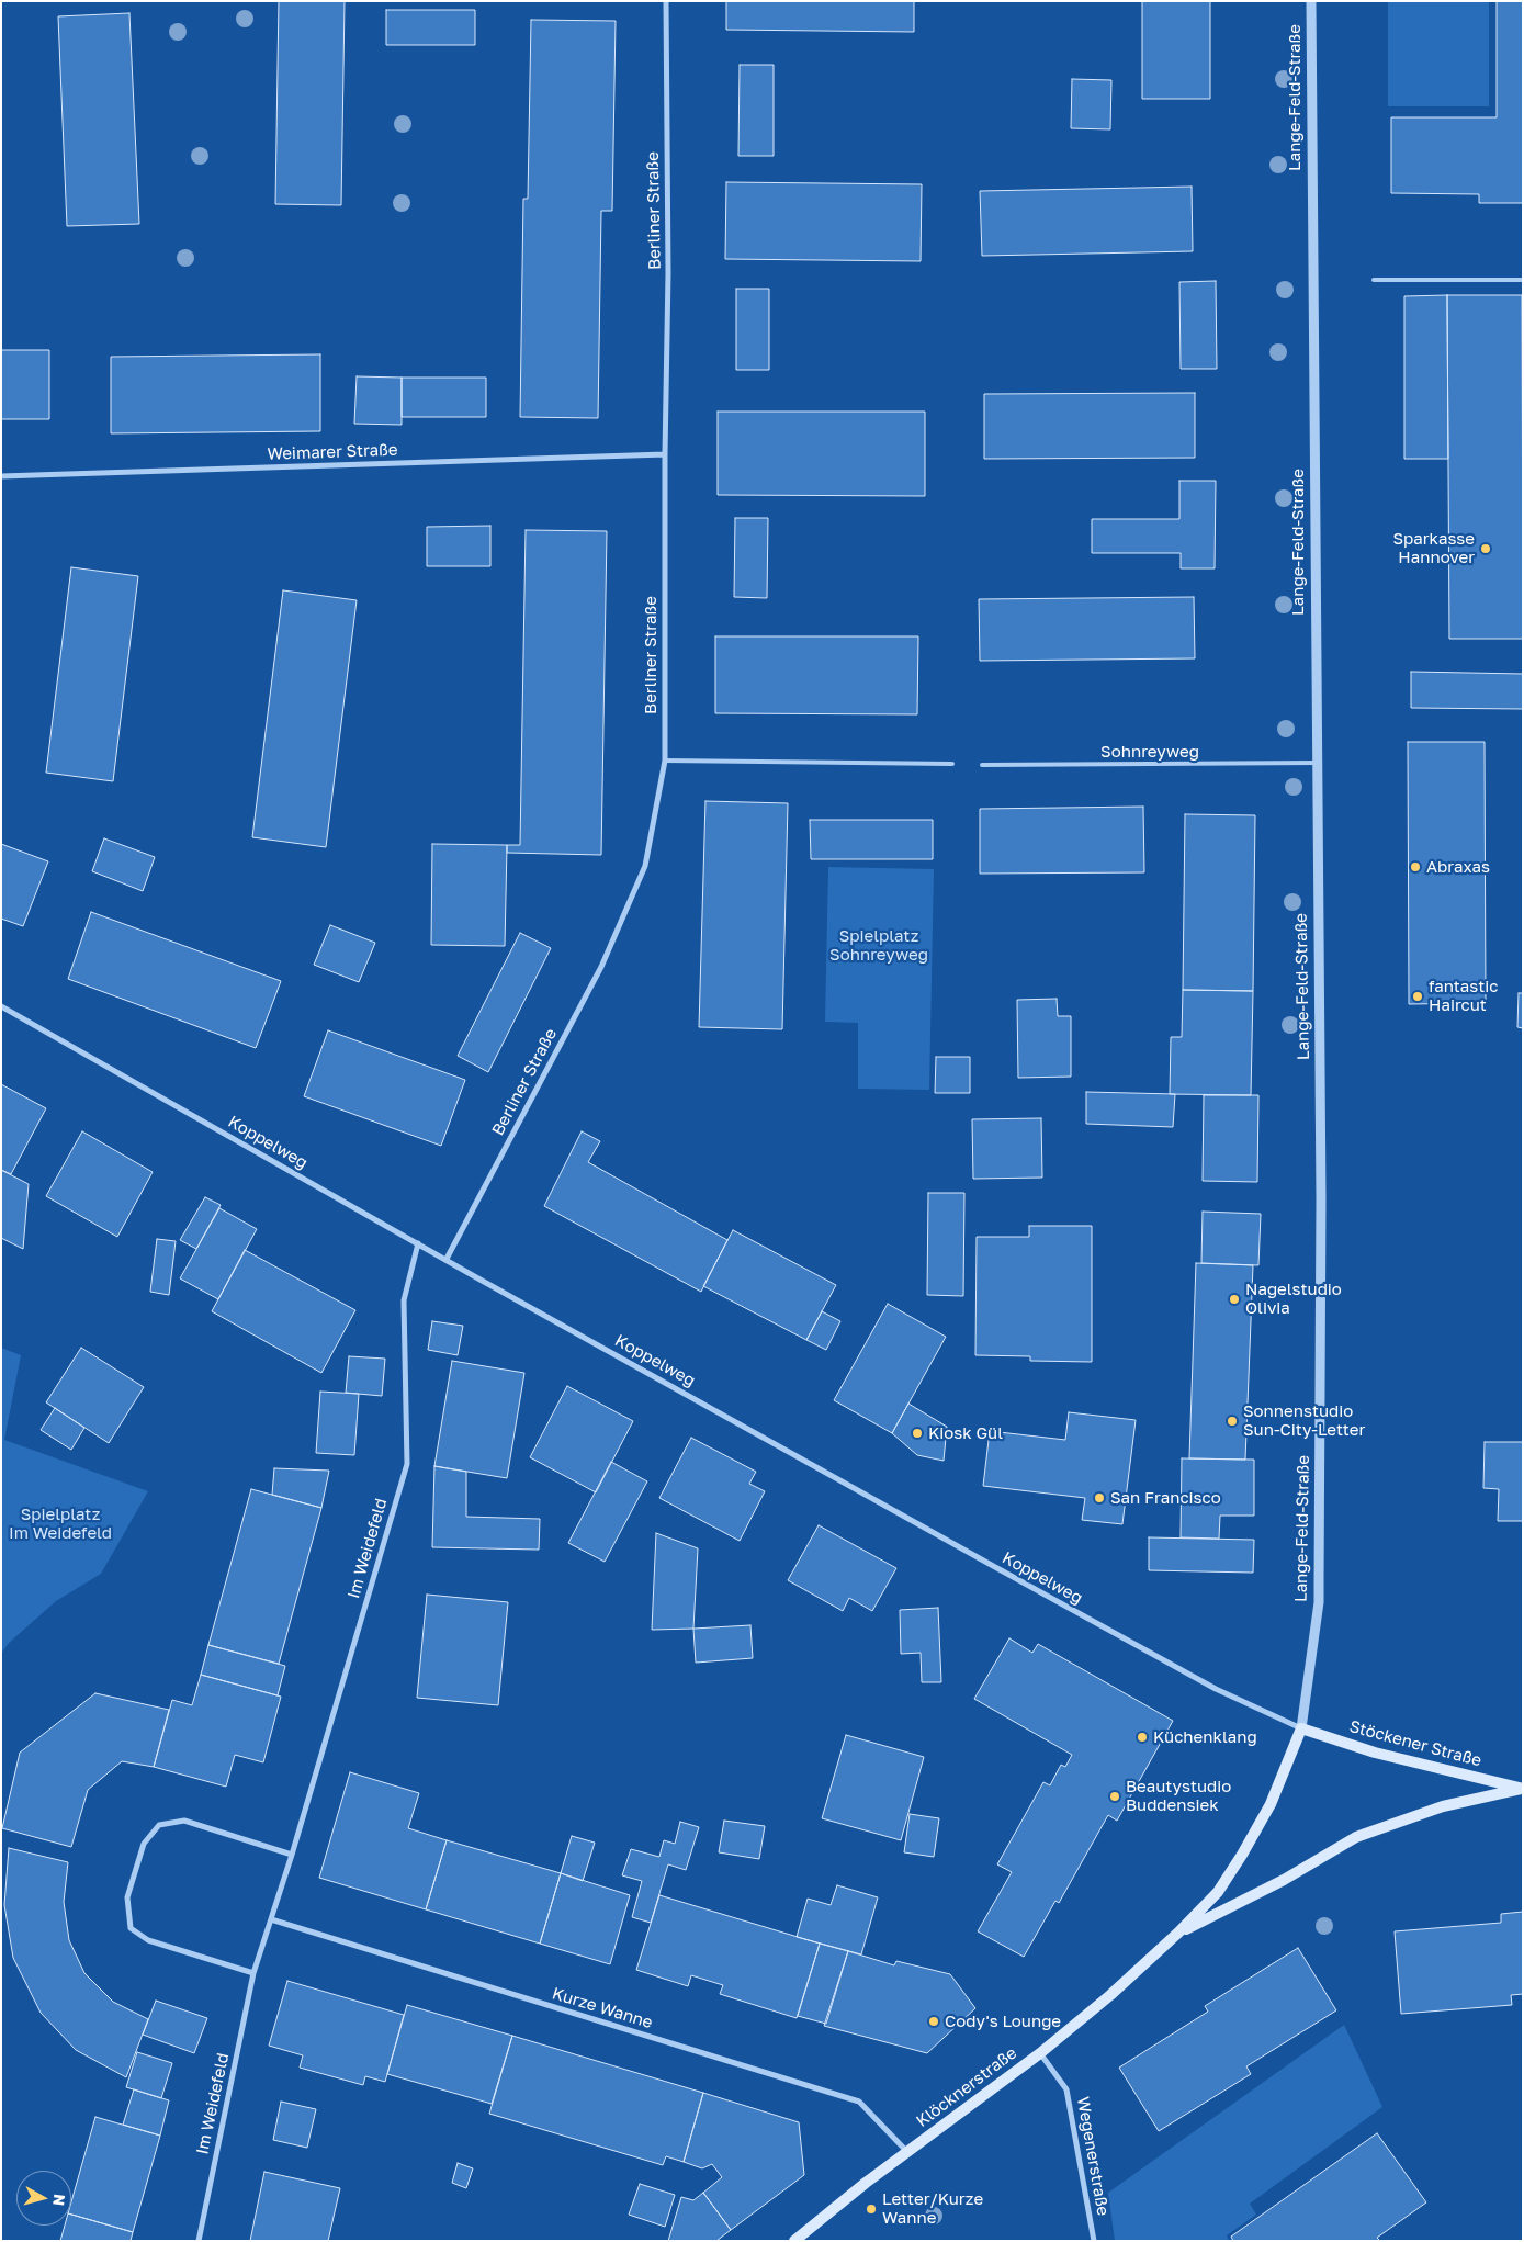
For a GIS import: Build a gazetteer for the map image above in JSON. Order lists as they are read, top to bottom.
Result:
{
  "streets": {
    "main road": ["Lange-Feld-Straße", "Stöckener Straße", "Klöcknerstraße"],
    "street": [
      "Berliner Straße",
      "Weimarer Straße",
      "Koppelweg",
      "Im Weidefeld",
      "Kurze Wanne",
      "Wegenerstraße"
    ],
    "lane": ["Sohnreyweg"]
  },
  "crossings": [
    ["Lange-Feld-Straße", "Sohnreyweg"],
    ["Lange-Feld-Straße", "Koppelweg"],
    ["Lange-Feld-Straße", "Stöckener Straße"],
    ["Lange-Feld-Straße", "Klöcknerstraße"],
    ["Berliner Straße", "Weimarer Straße"],
    ["Berliner Straße", "Koppelweg"],
    ["Koppelweg", "Im Weidefeld"],
    ["Koppelweg", "Stöckener Straße"],
    ["Im Weidefeld", "Kurze Wanne"],
    ["Kurze Wanne", "Klöcknerstraße"],
    ["Klöcknerstraße", "Wegenerstraße"]
  ],
  "parks": ["Spielplatz Sohnreyweg", "Spielplatz Im Weidefeld"],
  "places": [
    "Sparkasse Hannover",
    "Abraxas",
    "fantastic Haircut",
    "Nagelstudio Olivia",
    "Sonnenstudio Sun-City-Letter",
    "Kiosk Gül",
    "San Francisco",
    "Küchenklang",
    "Beautystudio Buddensiek",
    "Cody's Lounge",
    "Letter/Kurze Wanne"
  ],
  "north": "right"
}
